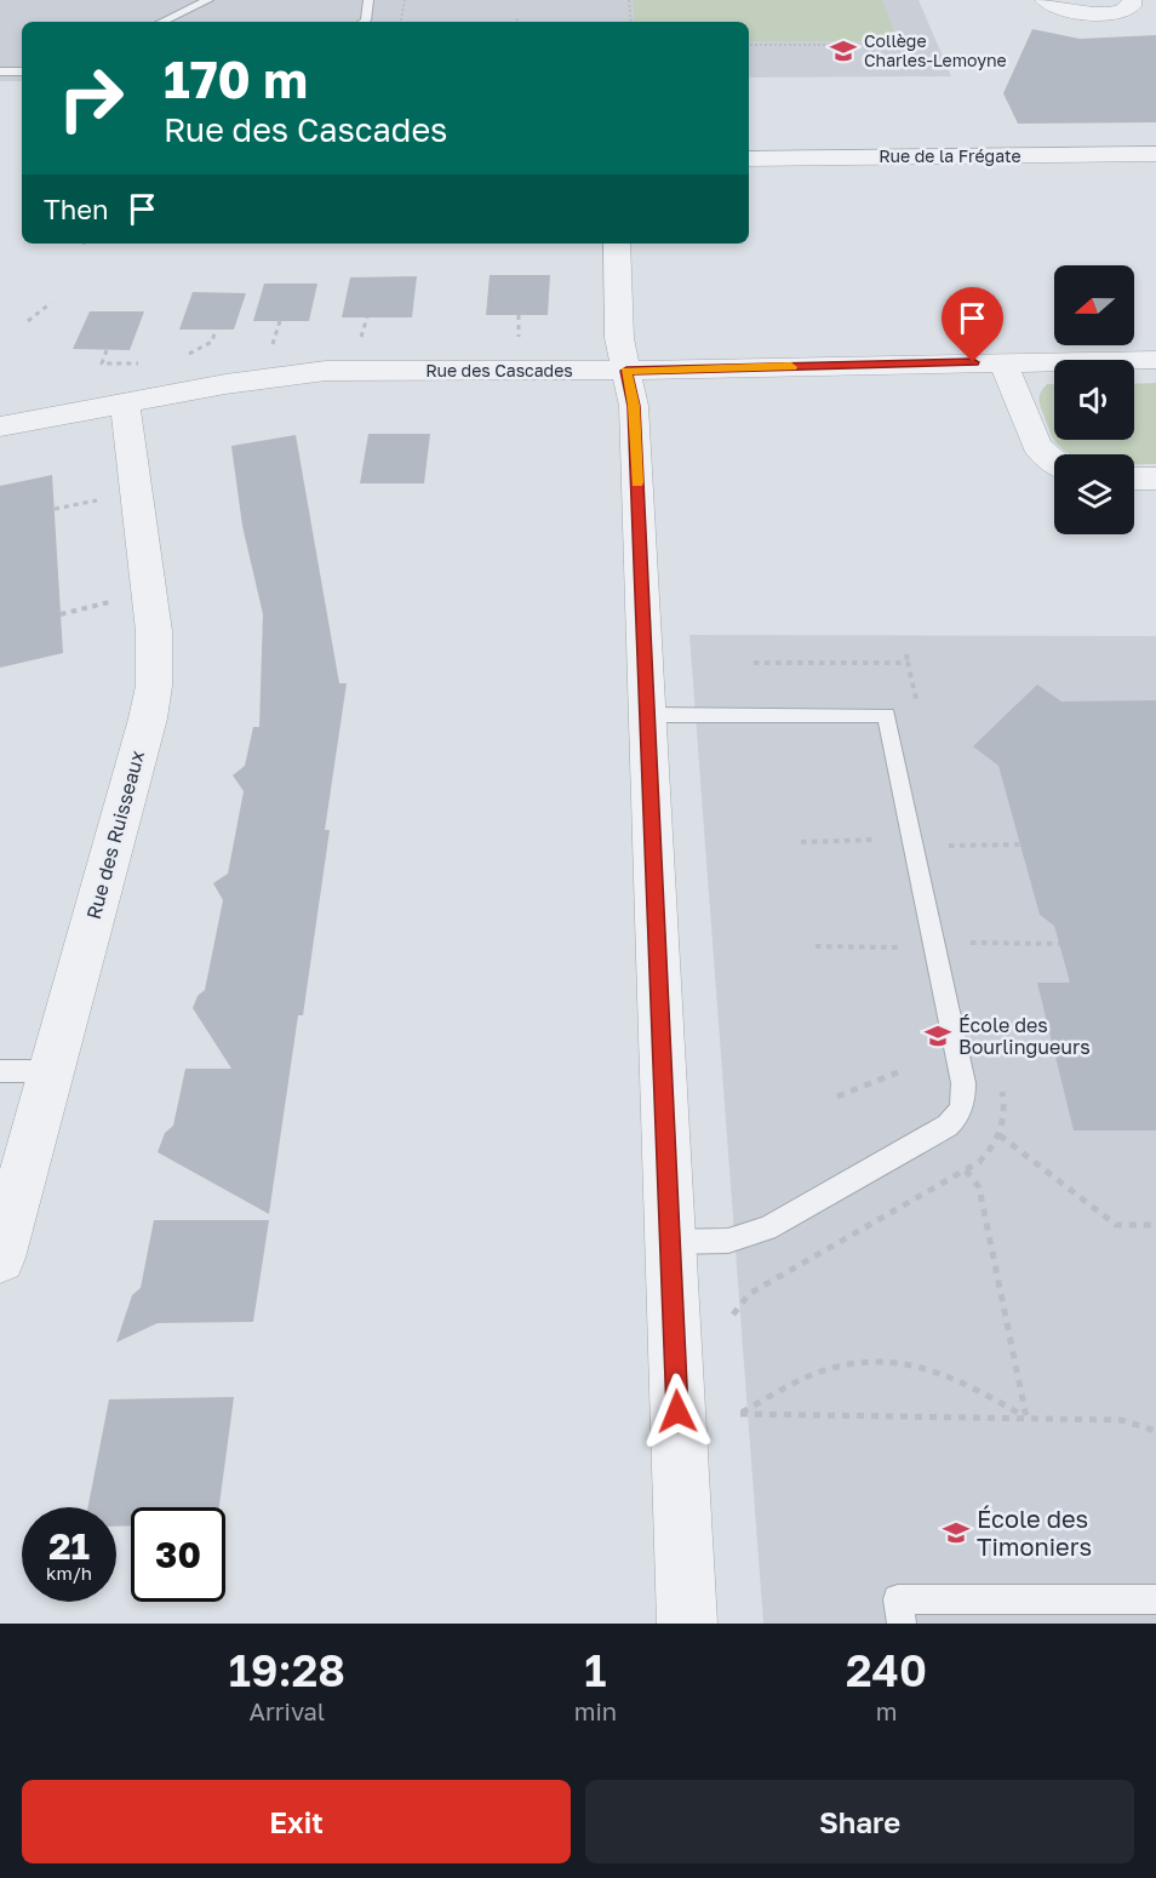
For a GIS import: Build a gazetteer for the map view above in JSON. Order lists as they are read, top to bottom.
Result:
{
  "streets": {
    "street": ["Rue de la Frégate", "Rue des Cascades", "Rue des Ruisseaux"]
  },
  "crossings": [
    ["Rue des Cascades", "Rue des Ruisseaux"]
  ],
  "places": {
    "school or university": ["Collège Charles-Lemoyne", "École des Bourlingueurs", "École des Timoniers"]
  },
  "north": "left",
  "page": {
    "turn": ["170 m", "Rue des Cascades"],
    "then": "Then",
    "speed": "21 km/h",
    "limit": "30",
    "eta": [
      "19:28",
      "Arrival",
      "1",
      "min",
      "240",
      "m"
    ],
    "buttons": ["Exit", "Share"]
  }
}
